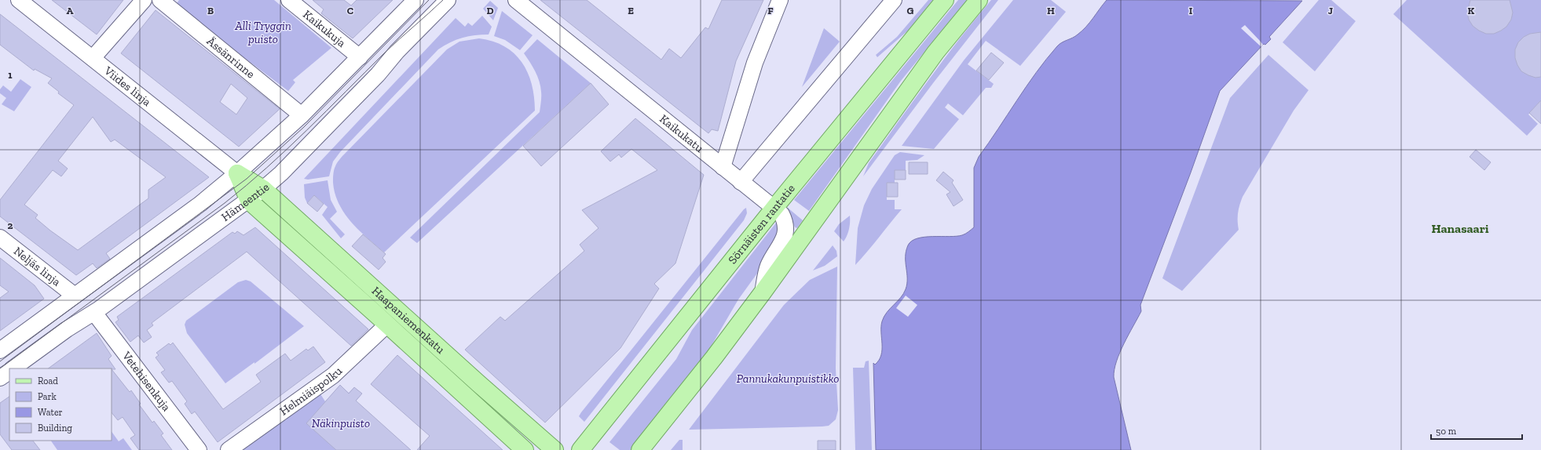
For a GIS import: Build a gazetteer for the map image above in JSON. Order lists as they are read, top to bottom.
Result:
{
  "streets": {
    "main road": ["Viides linja", "Sörnäisten rantatie", "Haapaniemenkatu"],
    "street": [
      "Kaikukuja",
      "Ässänrinne",
      "Kaikukatu",
      "Hämeentie",
      "Neljäs linja",
      "Vetehisenkuja",
      "Helmiäispolku"
    ]
  },
  "crossings": [
    ["Viides linja", "Hämeentie"],
    ["Viides linja", "Haapaniemenkatu"],
    ["Kaikukatu", "Sörnäisten rantatie"],
    ["Hämeentie", "Haapaniemenkatu"],
    ["Hämeentie", "Vetehisenkuja"],
    ["Haapaniemenkatu", "Helmiäispolku"]
  ],
  "districts": ["Hanasaari"],
  "parks": ["Alli Tryggin puisto", "Pannukakunpuistikko", "Näkinpuisto"],
  "legend": [
    "Road",
    "Park",
    "Water",
    "Building"
  ],
  "scale_bar": "50 m",
  "grid": {
    "columns": [
      "A",
      "B",
      "C",
      "D",
      "E",
      "F",
      "G",
      "H",
      "I",
      "J",
      "K"
    ],
    "rows": ["1", "2"]
  }
}
